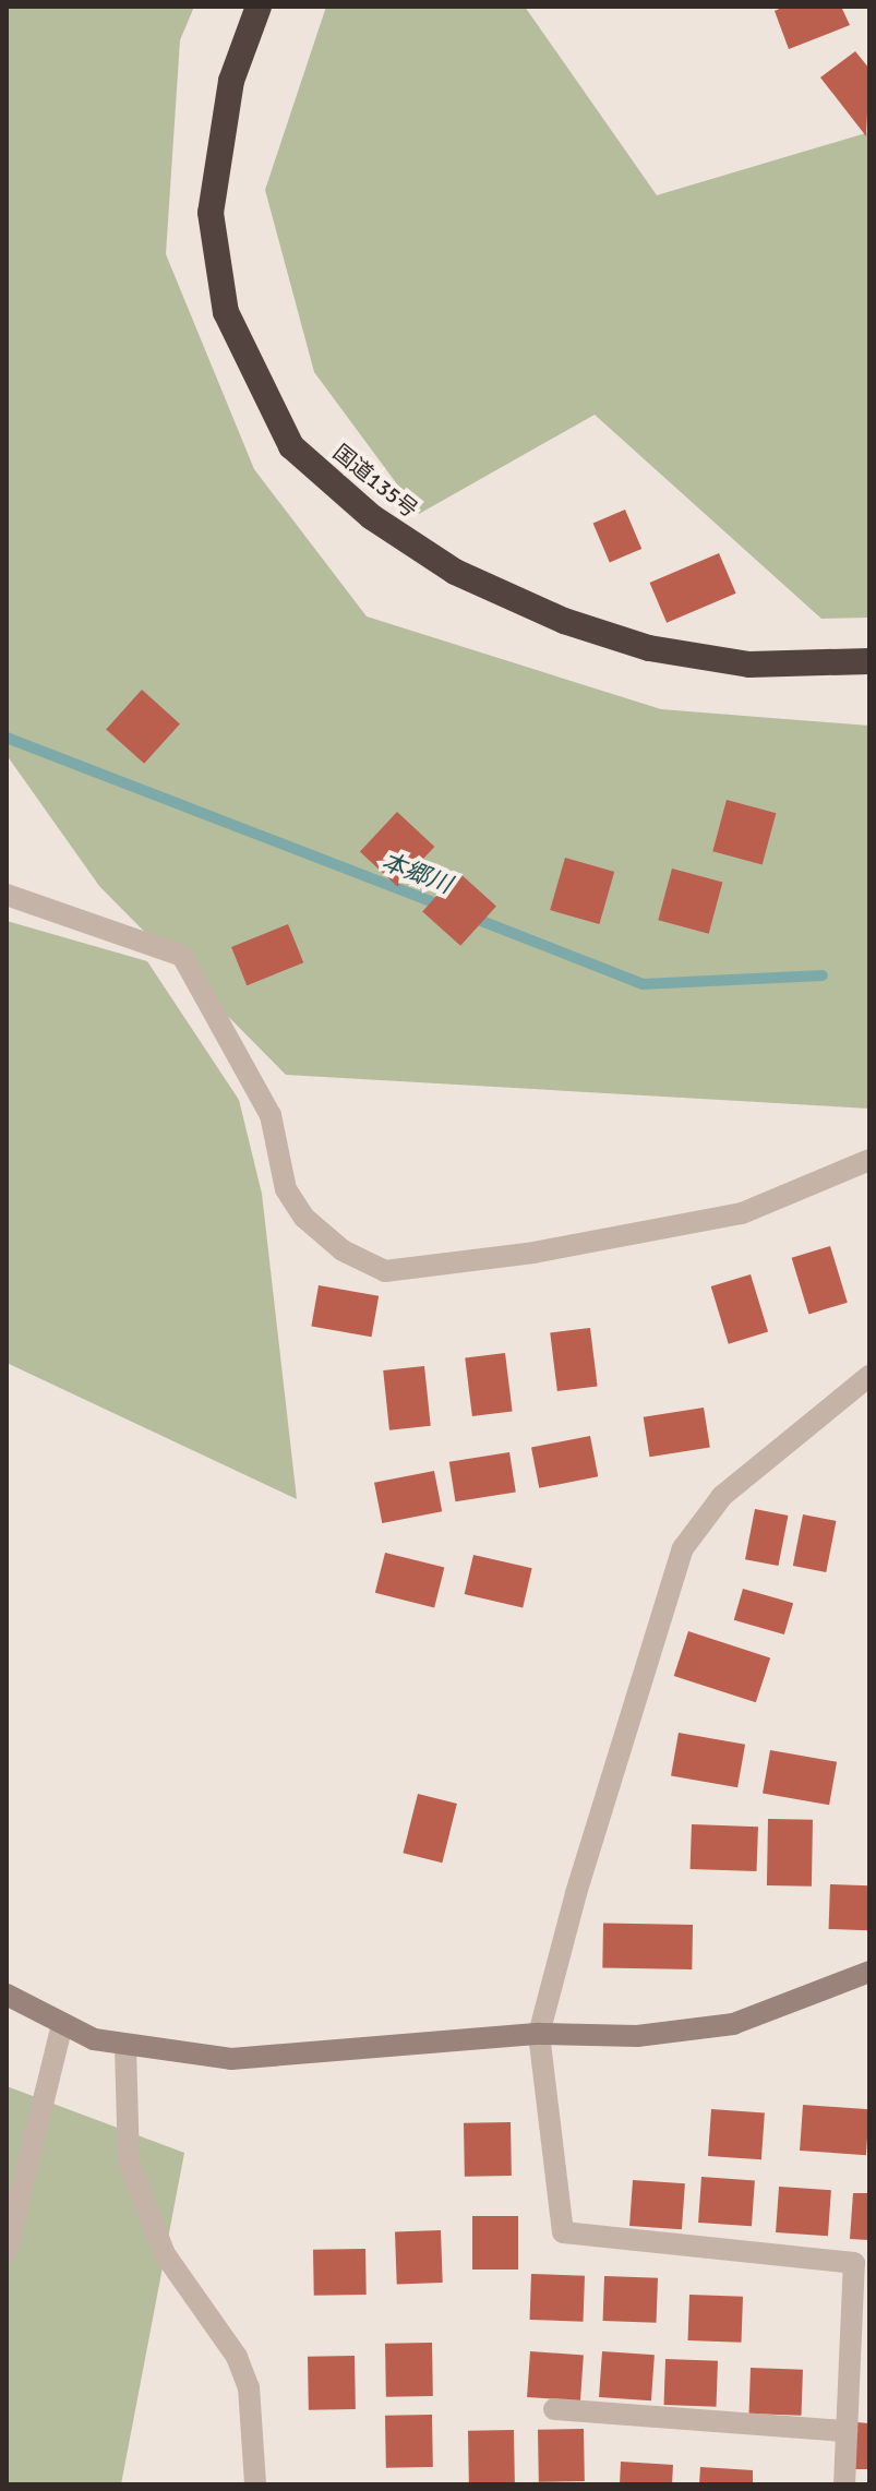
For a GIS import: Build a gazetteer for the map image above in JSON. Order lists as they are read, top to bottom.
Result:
{
  "streets": {
    "highway": ["国道135号"]
  },
  "water": ["本郷川"]
}
